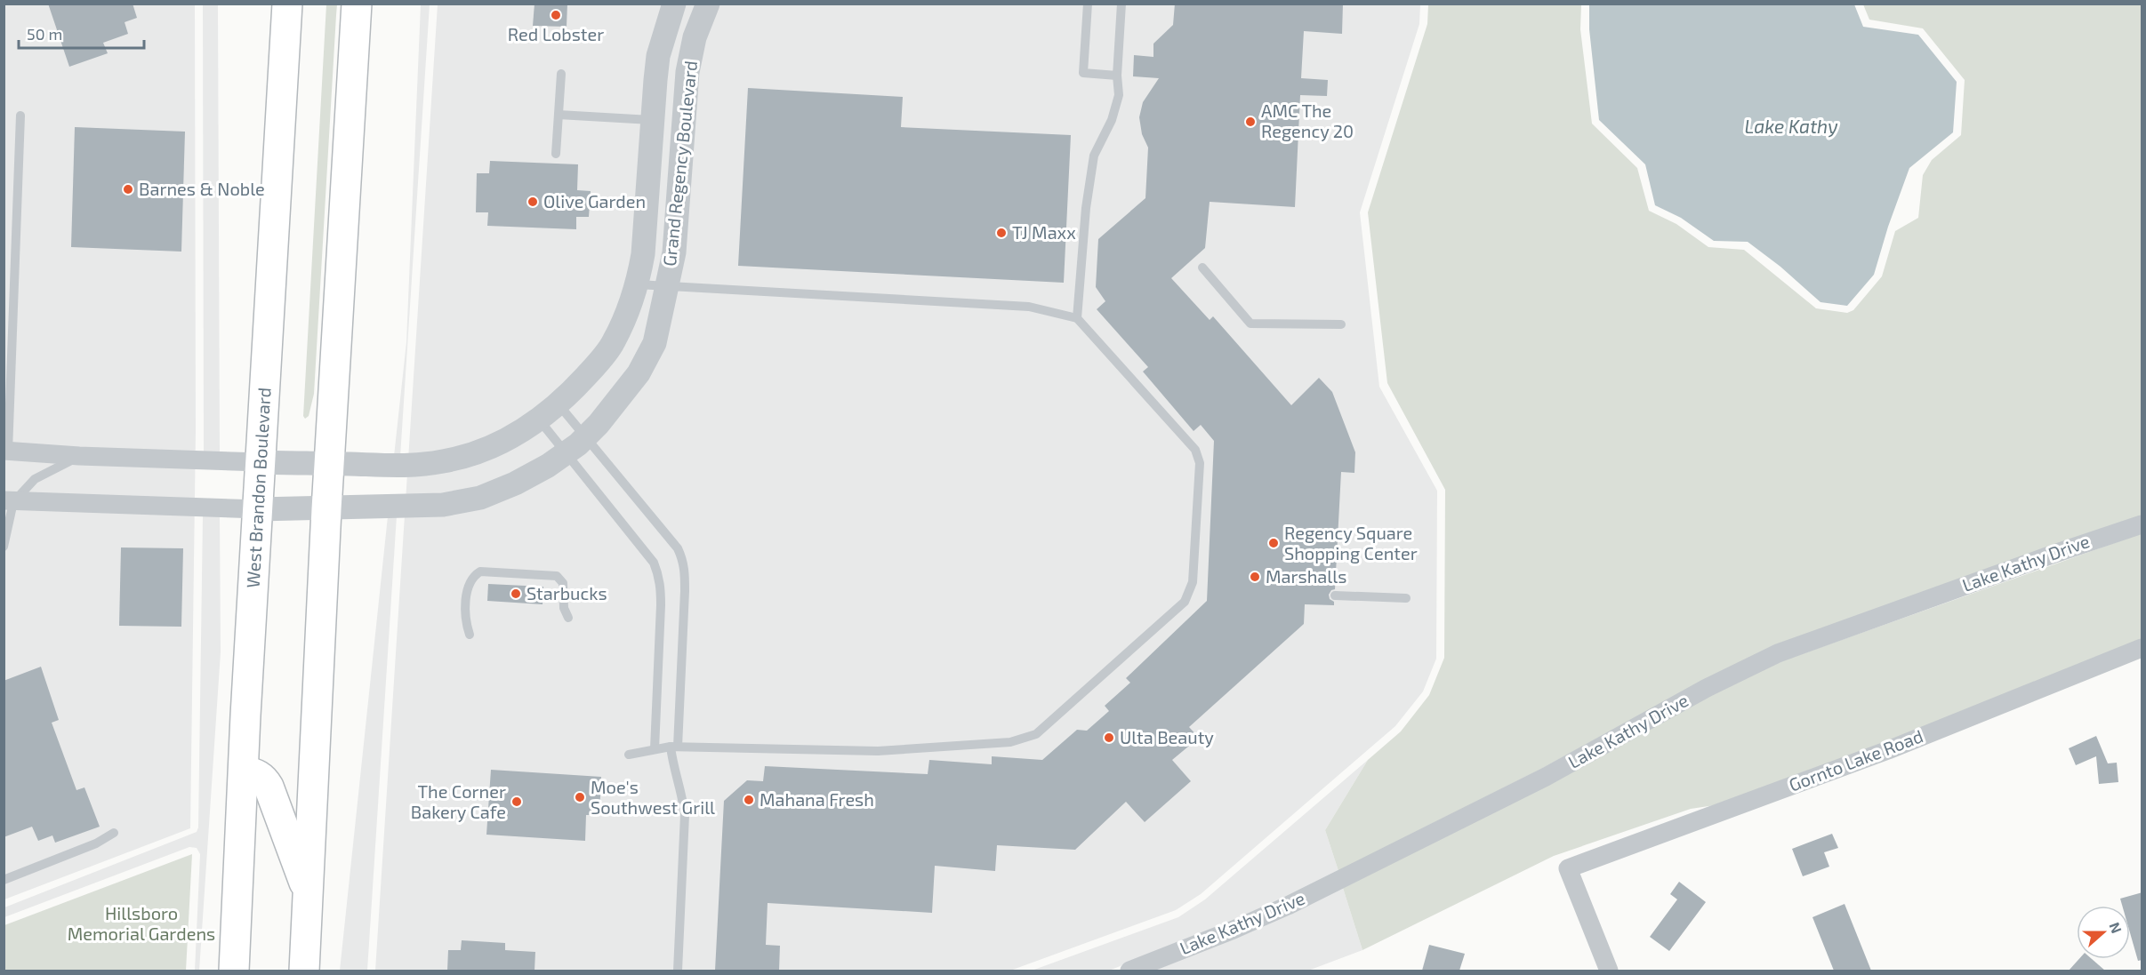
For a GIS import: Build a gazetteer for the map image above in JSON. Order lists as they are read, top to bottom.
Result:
{
  "streets": {
    "highway": ["West Brandon Boulevard"],
    "street": ["Grand Regency Boulevard", "Lake Kathy Drive", "Gornto Lake Road"]
  },
  "crossings": [
    ["Grand Regency Boulevard", "West Brandon Boulevard"]
  ],
  "water": ["Lake Kathy"],
  "parks": ["Hillsboro Memorial Gardens"],
  "places": [
    "Red Lobster",
    "AMC The Regency 20",
    "Barnes & Noble",
    "Olive Garden",
    "TJ Maxx",
    "Regency Square Shopping Center",
    "Marshalls",
    "Starbucks",
    "Ulta Beauty",
    "Moe's Southwest Grill",
    "Mahana Fresh",
    "The Corner Bakery Cafe"
  ],
  "scale_bar": "50 m",
  "north": "right"
}
